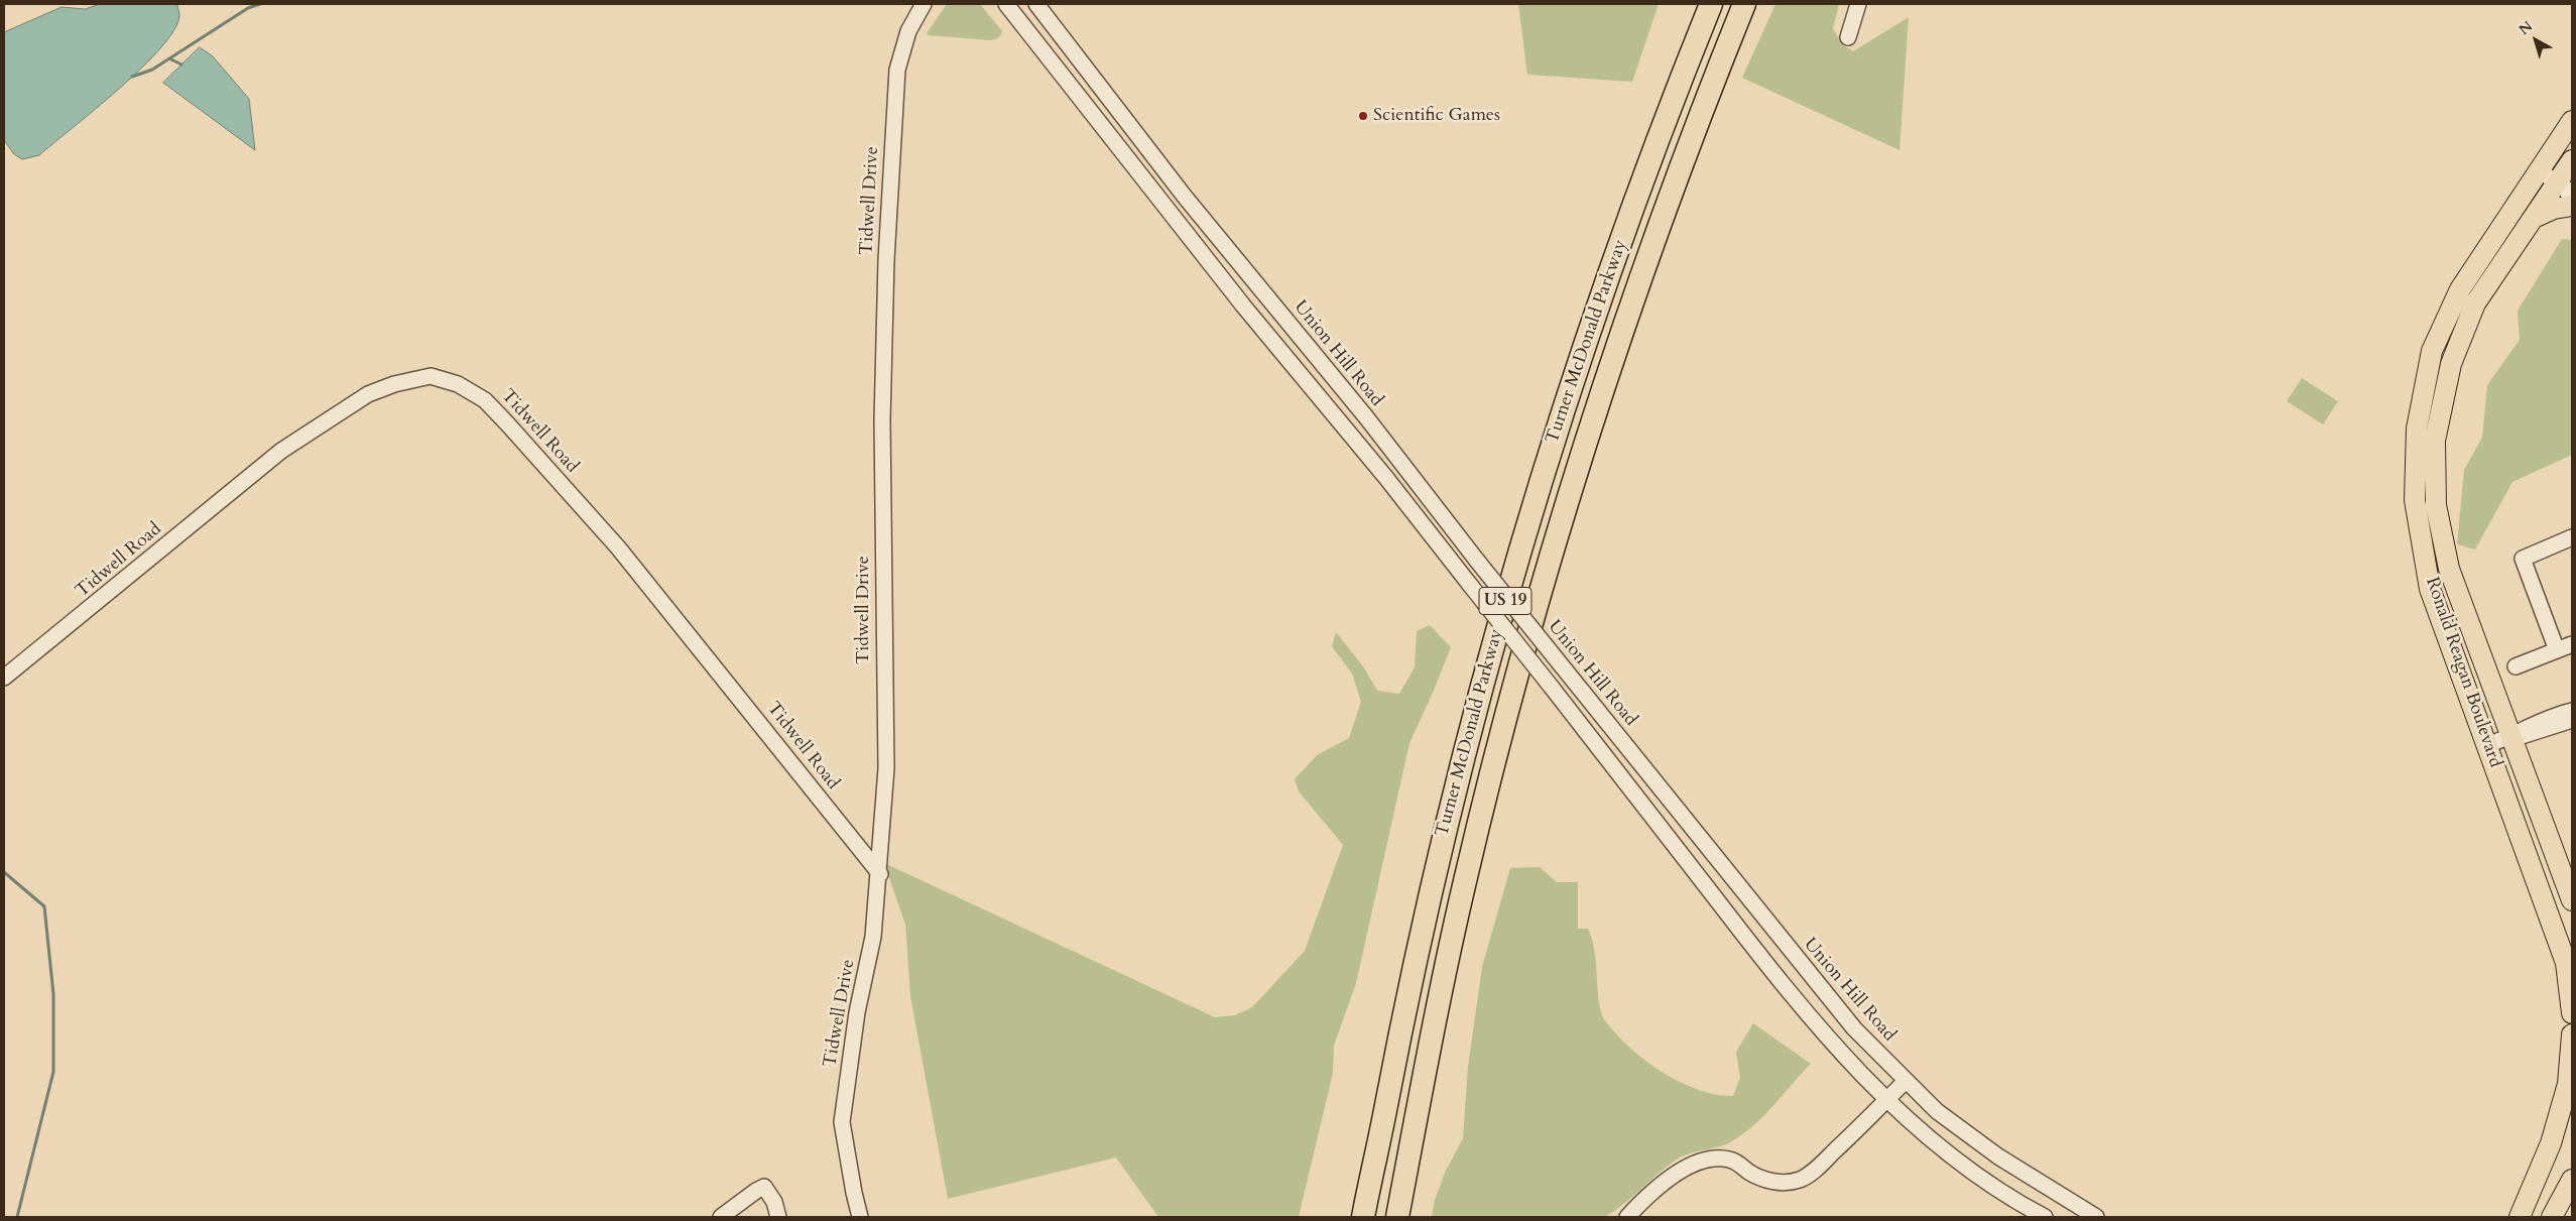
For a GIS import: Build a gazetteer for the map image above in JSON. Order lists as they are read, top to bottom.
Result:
{
  "streets": {
    "highway": ["Turner McDonald Parkway", "US 19"],
    "main road": ["Ronald Reagan Boulevard"],
    "street": ["Tidwell Drive", "Union Hill Road", "Tidwell Road"]
  },
  "crossings": [
    ["Tidwell Drive", "Tidwell Road"]
  ],
  "places": ["Scientific Games"],
  "north": "top left"
}
